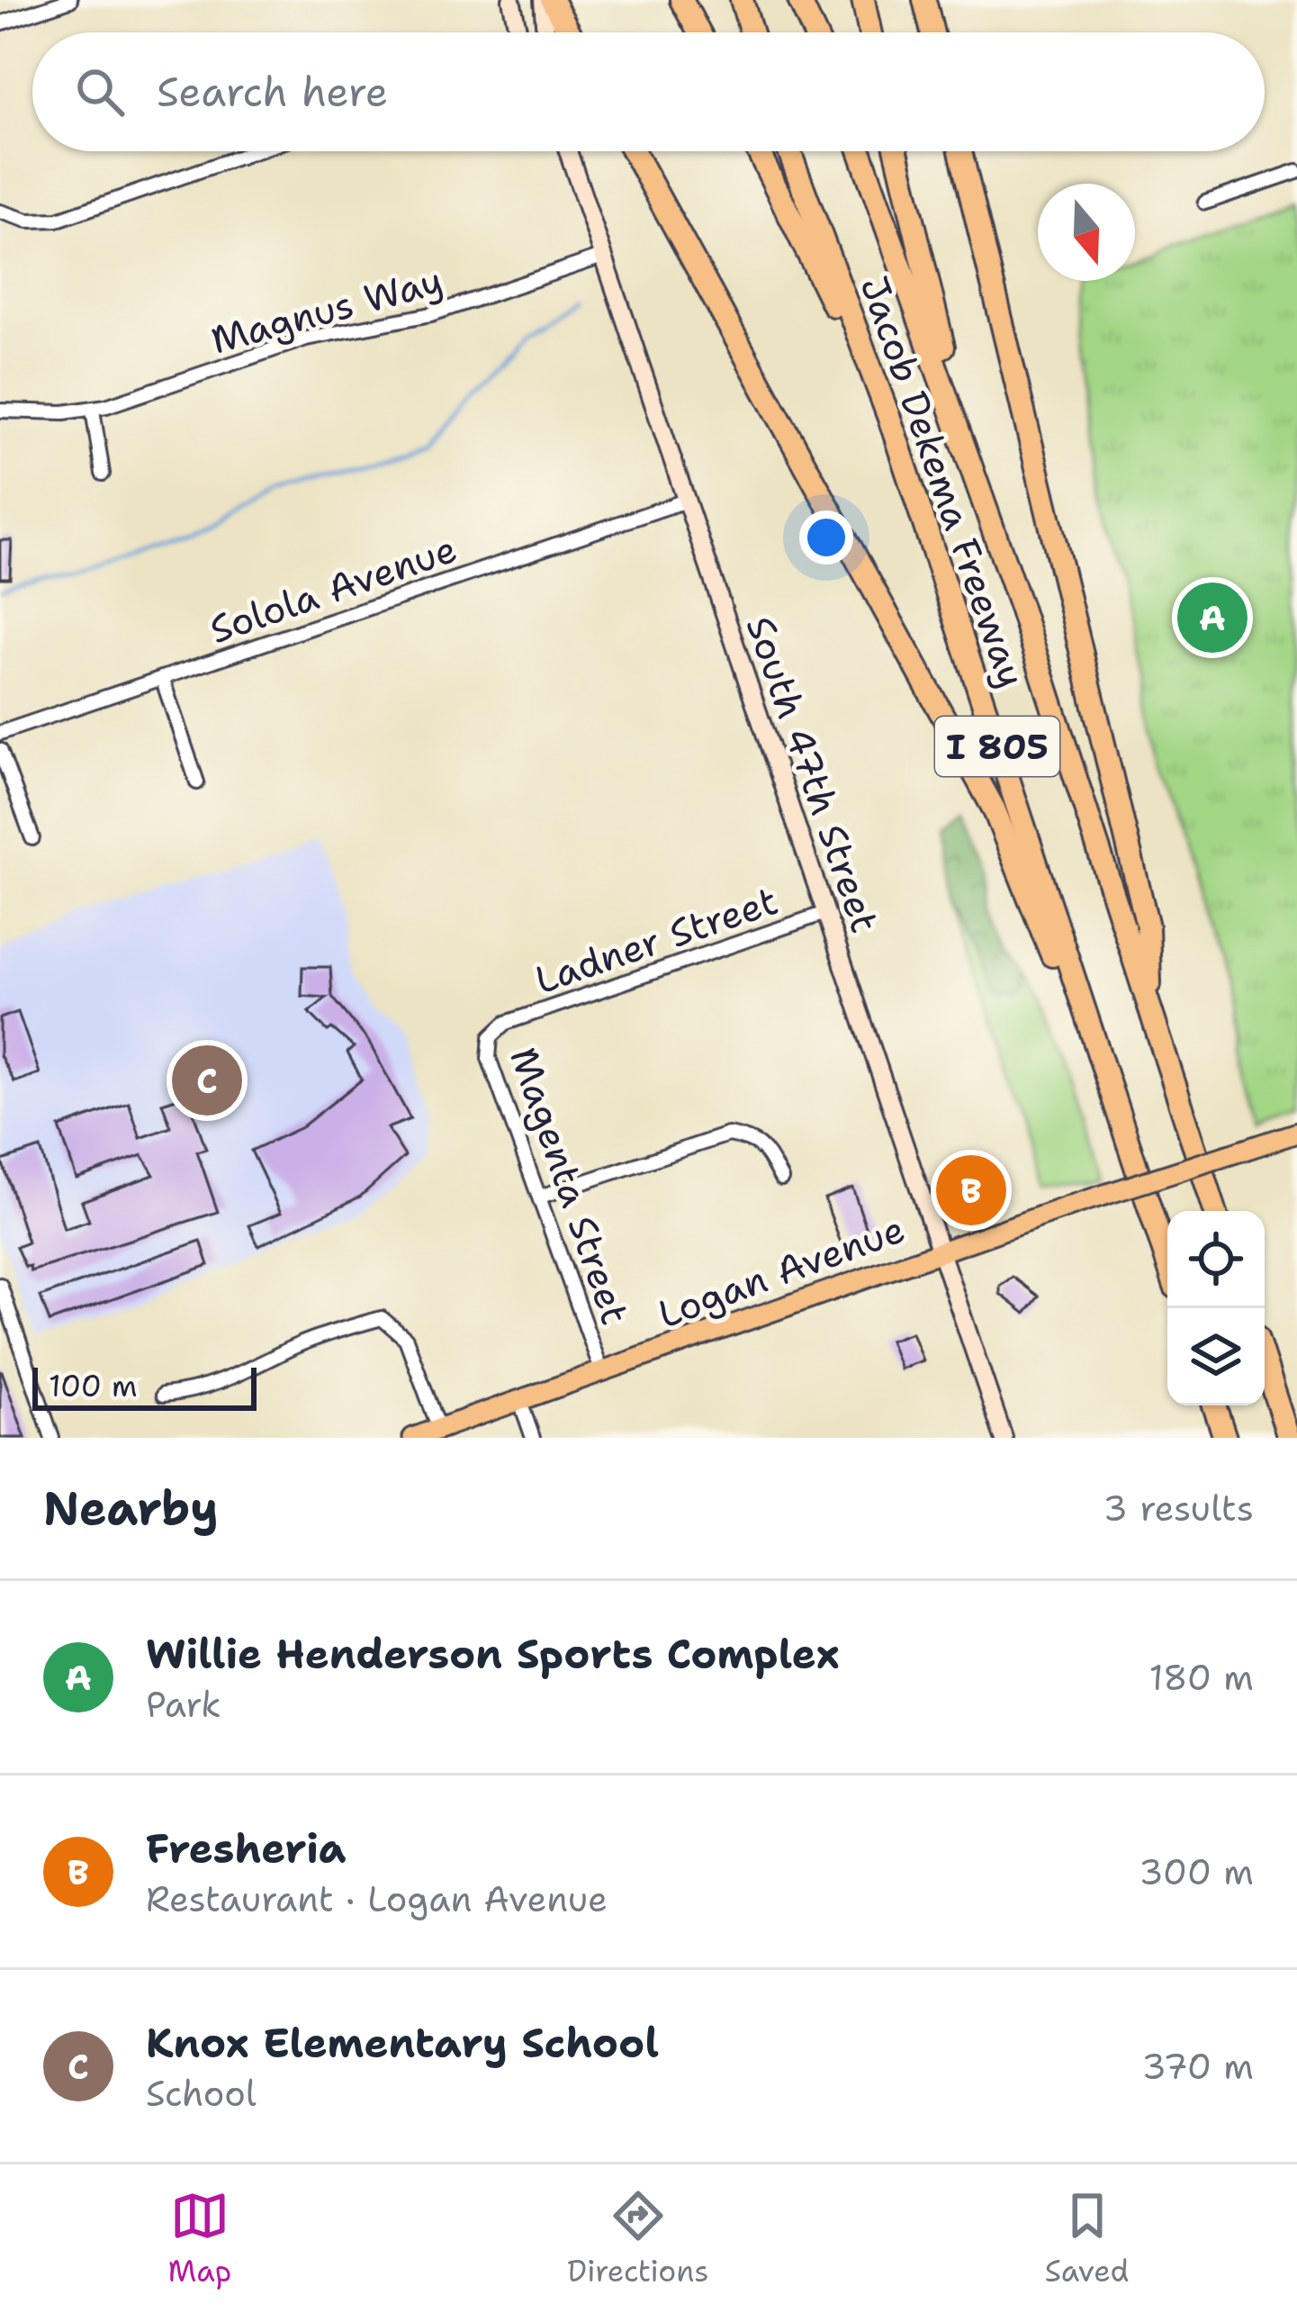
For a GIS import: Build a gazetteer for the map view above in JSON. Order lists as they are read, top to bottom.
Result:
{
  "streets": {
    "highway": ["Jacob Dekema Freeway", "I 805"],
    "main road": ["South 47th Street", "Logan Avenue"],
    "street": [
      "Magnus Way",
      "Solola Avenue",
      "Ladner Street",
      "Magenta Street"
    ]
  },
  "crossings": [
    ["Magnus Way", "South 47th Street"],
    ["Solola Avenue", "South 47th Street"],
    ["South 47th Street", "Ladner Street"],
    ["South 47th Street", "Logan Avenue"],
    ["Ladner Street", "Magenta Street"],
    ["Magenta Street", "Logan Avenue"]
  ],
  "scale_bar": "100 m",
  "north": "bottom",
  "page": {
    "search": "Search here",
    "pins": ["A", "C", "B"],
    "scale": "100 m",
    "heading": ["Nearby", "3 results"],
    "list": [
      {
        "mark": "A",
        "name": "Willie Henderson Sports Complex",
        "note": "Park",
        "value": "180 m"
      },
      {
        "mark": "B",
        "name": "Fresheria",
        "note": "Restaurant · Logan Avenue",
        "value": "300 m"
      },
      {
        "mark": "C",
        "name": "Knox Elementary School",
        "note": "School",
        "value": "370 m"
      }
    ],
    "nav": ["Map", "Directions", "Saved"]
  }
}
